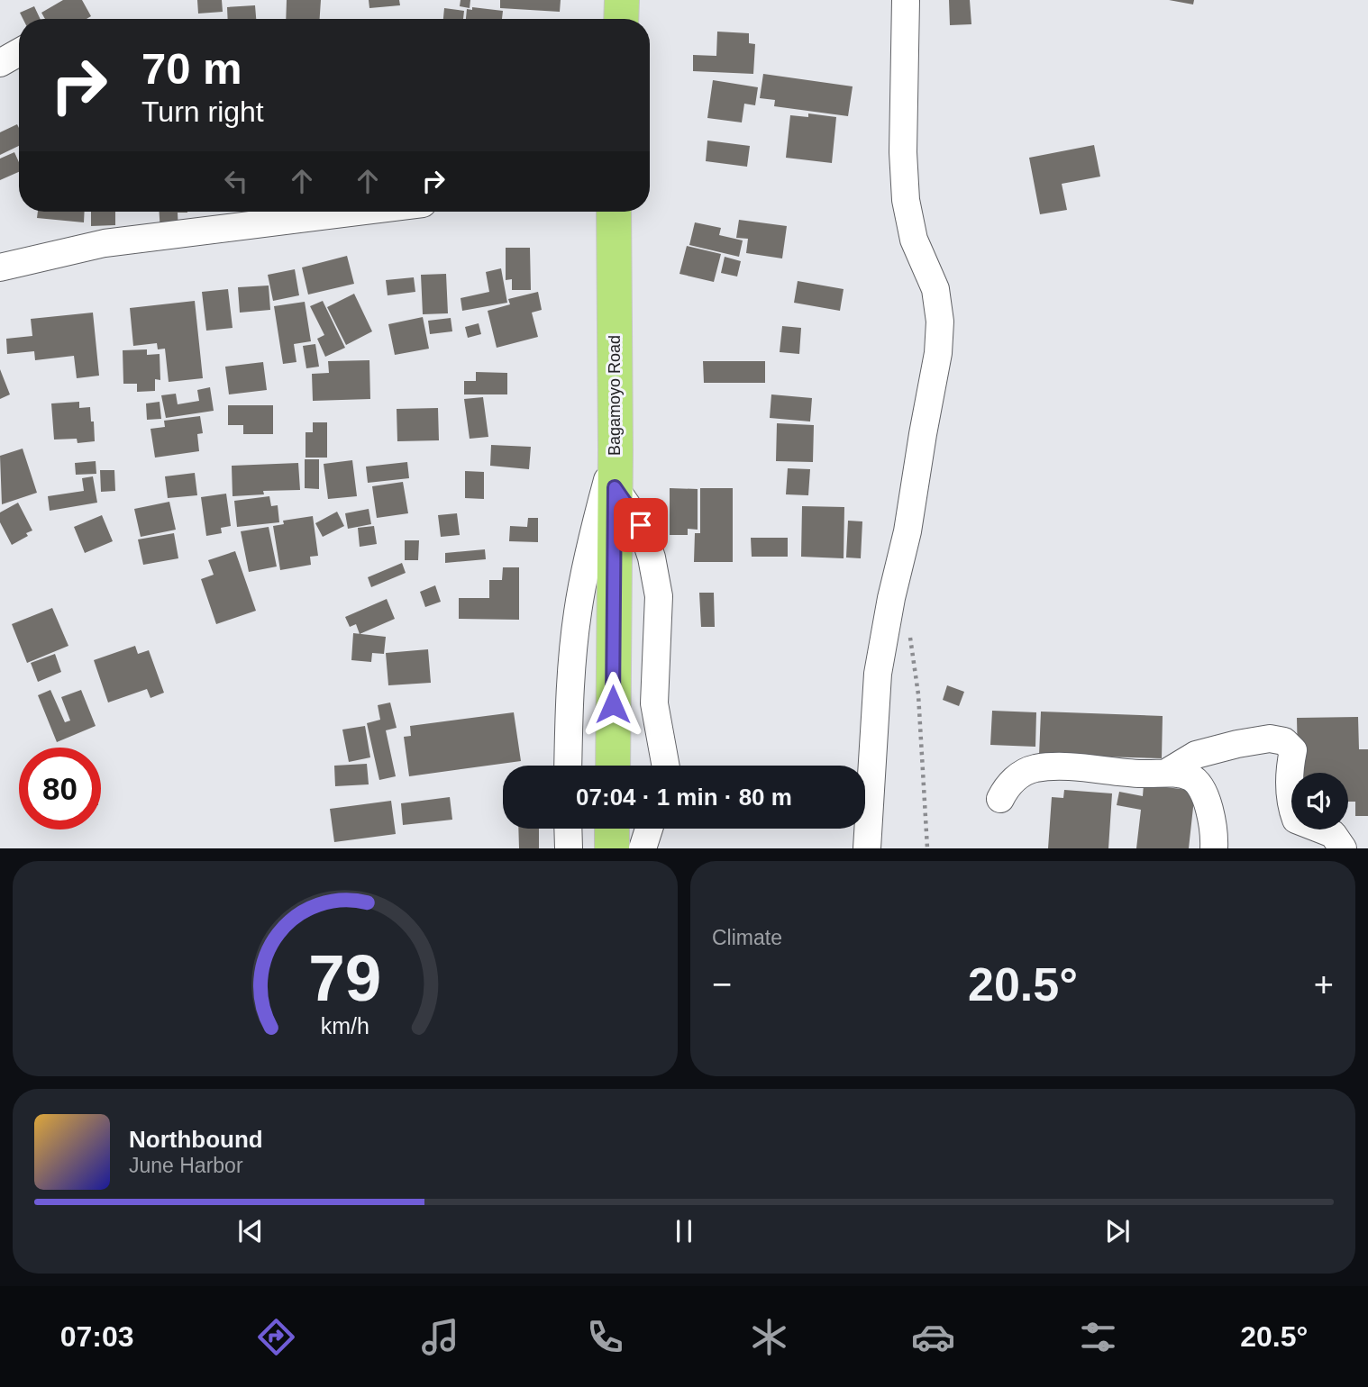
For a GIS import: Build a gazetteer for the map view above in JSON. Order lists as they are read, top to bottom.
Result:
{
  "streets": {
    "highway": ["Bagamoyo Road"]
  },
  "page": {
    "turn": ["70 m", "Turn right"],
    "limit": "80",
    "trip": "07:04 · 1 min · 80 m",
    "tile": "Climate",
    "heat": ["−", "20.5°", "+"],
    "song": ["Northbound", "June Harbor"],
    "tabs": ["07:03", "20.5°"],
    "gauge": ["79", "km/h"]
  }
}
